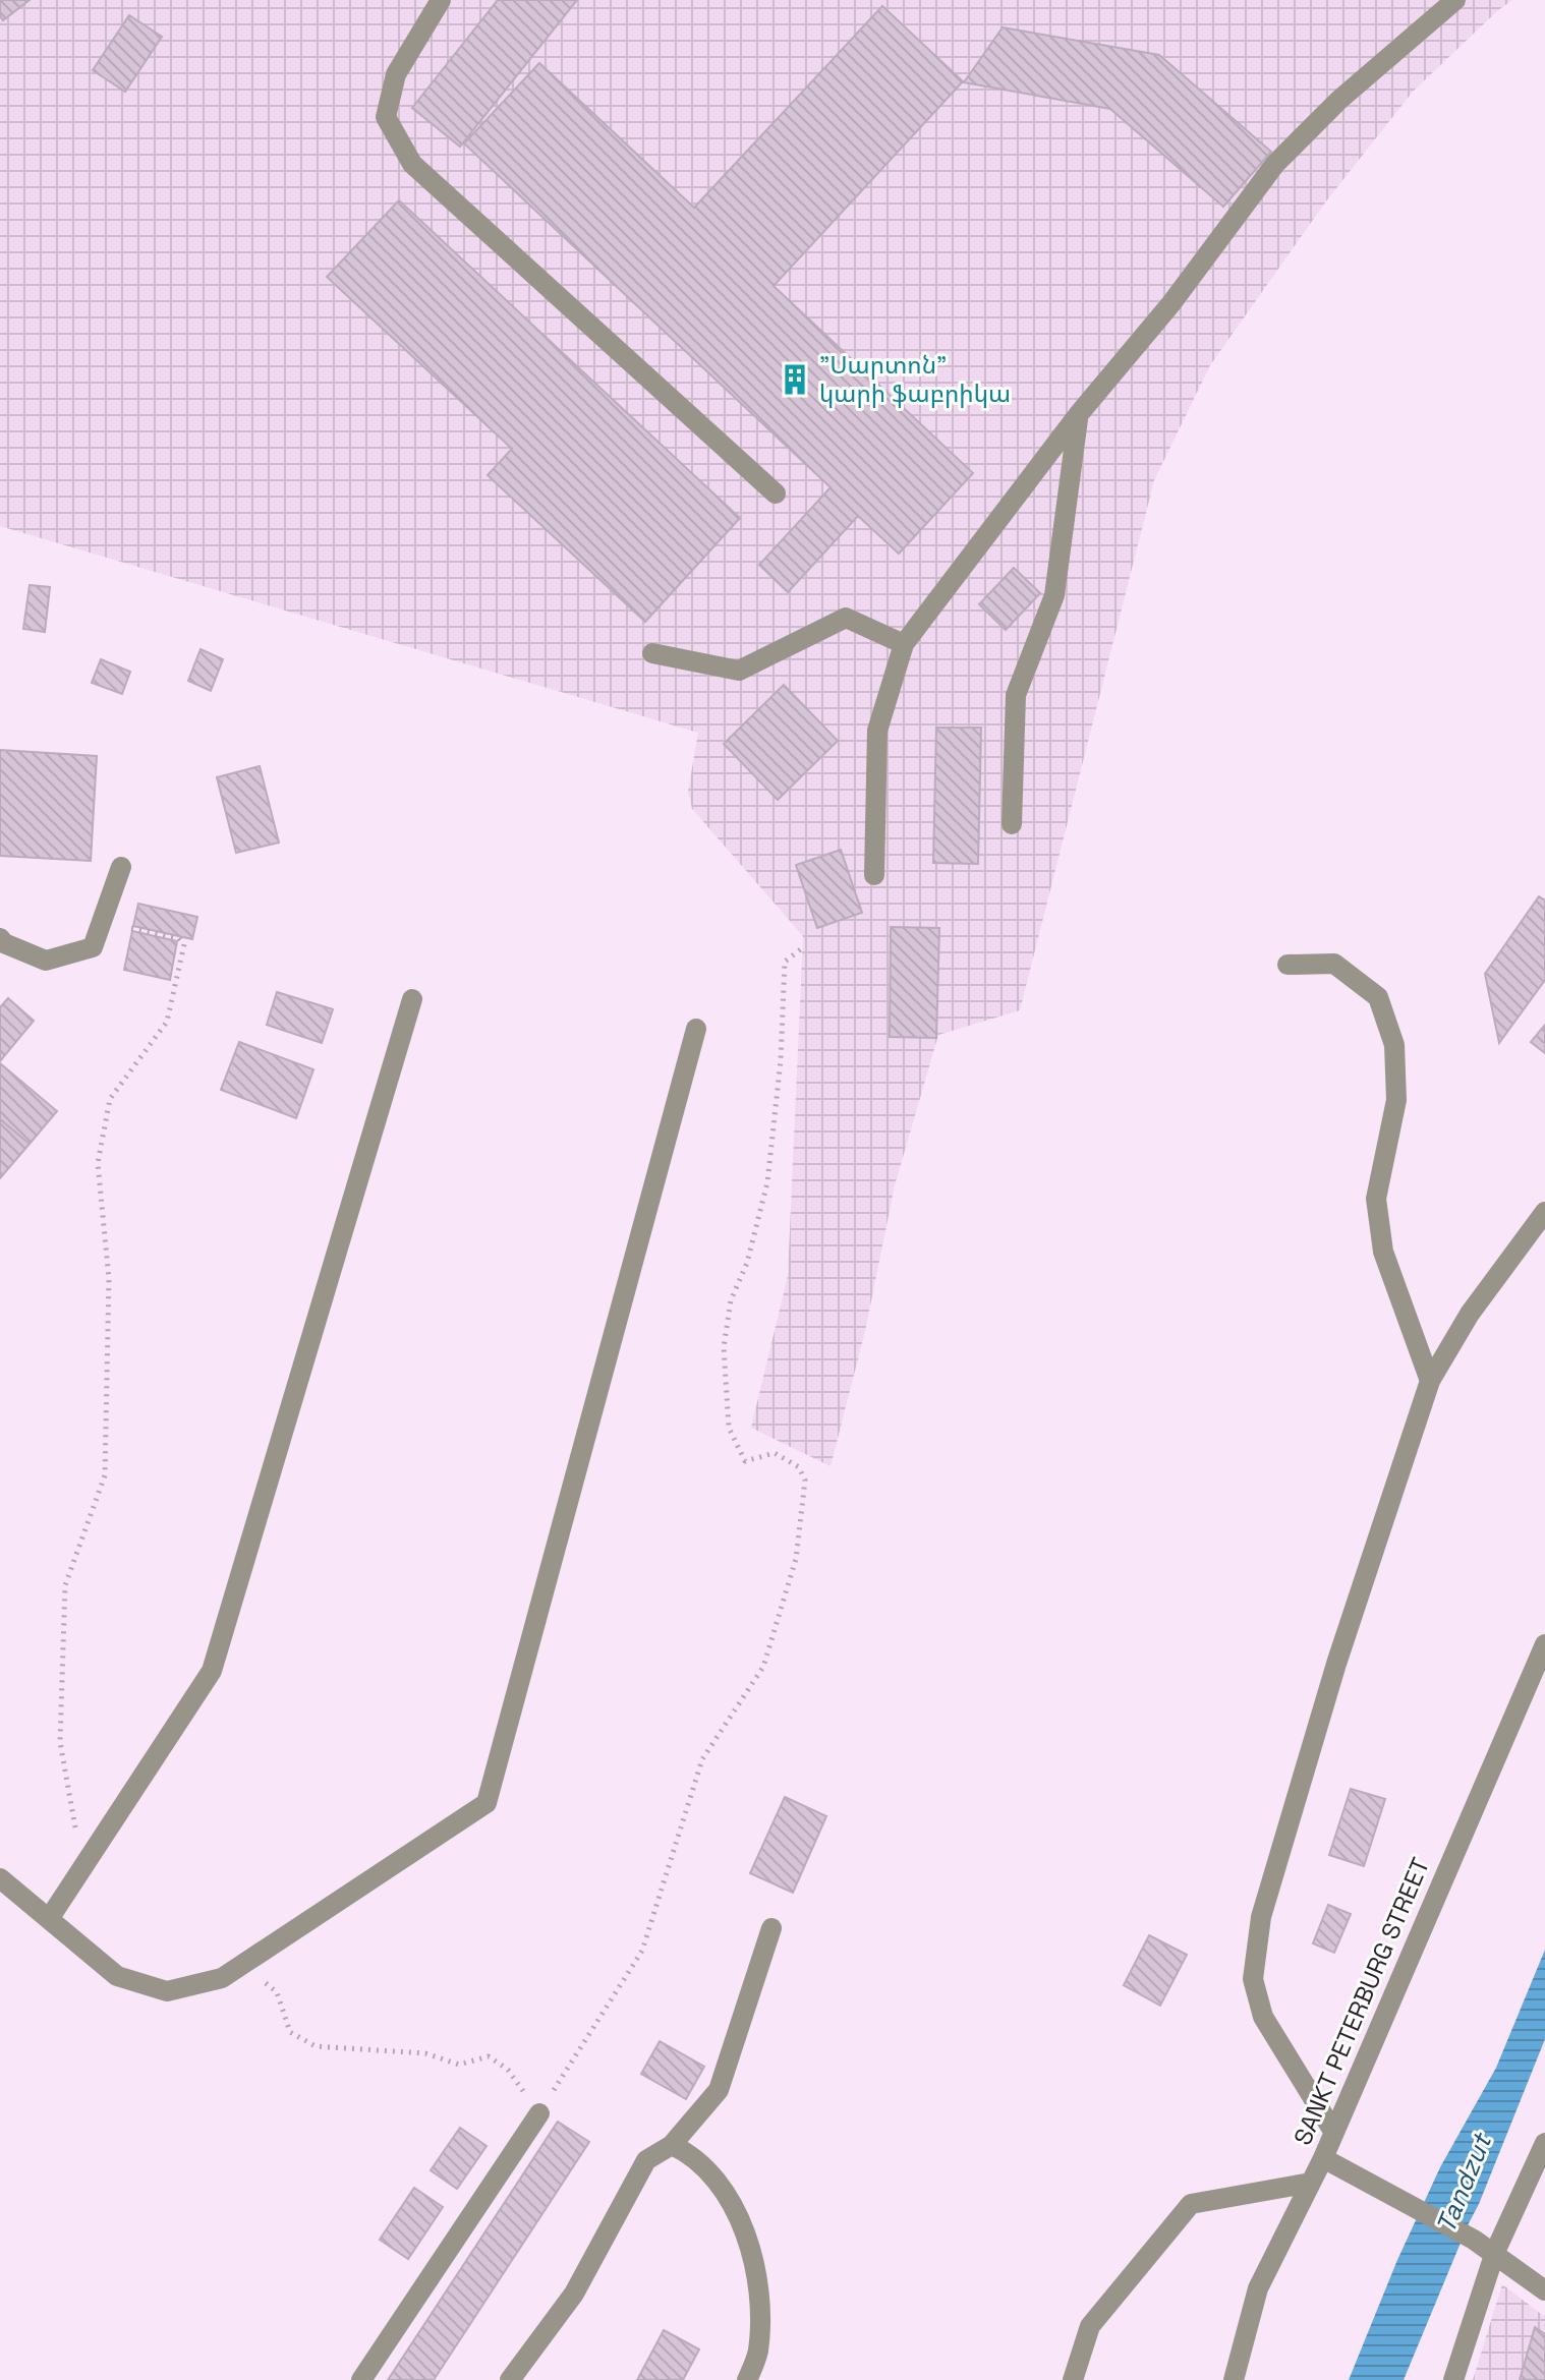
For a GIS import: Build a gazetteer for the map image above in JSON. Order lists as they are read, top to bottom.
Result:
{
  "streets": {
    "street": ["SANKT PETERBURG STREET"]
  },
  "water": ["Tandzut"],
  "places": {
    "building": ["\"Սարտոն\" կարի ֆաբրիկա"]
  }
}
